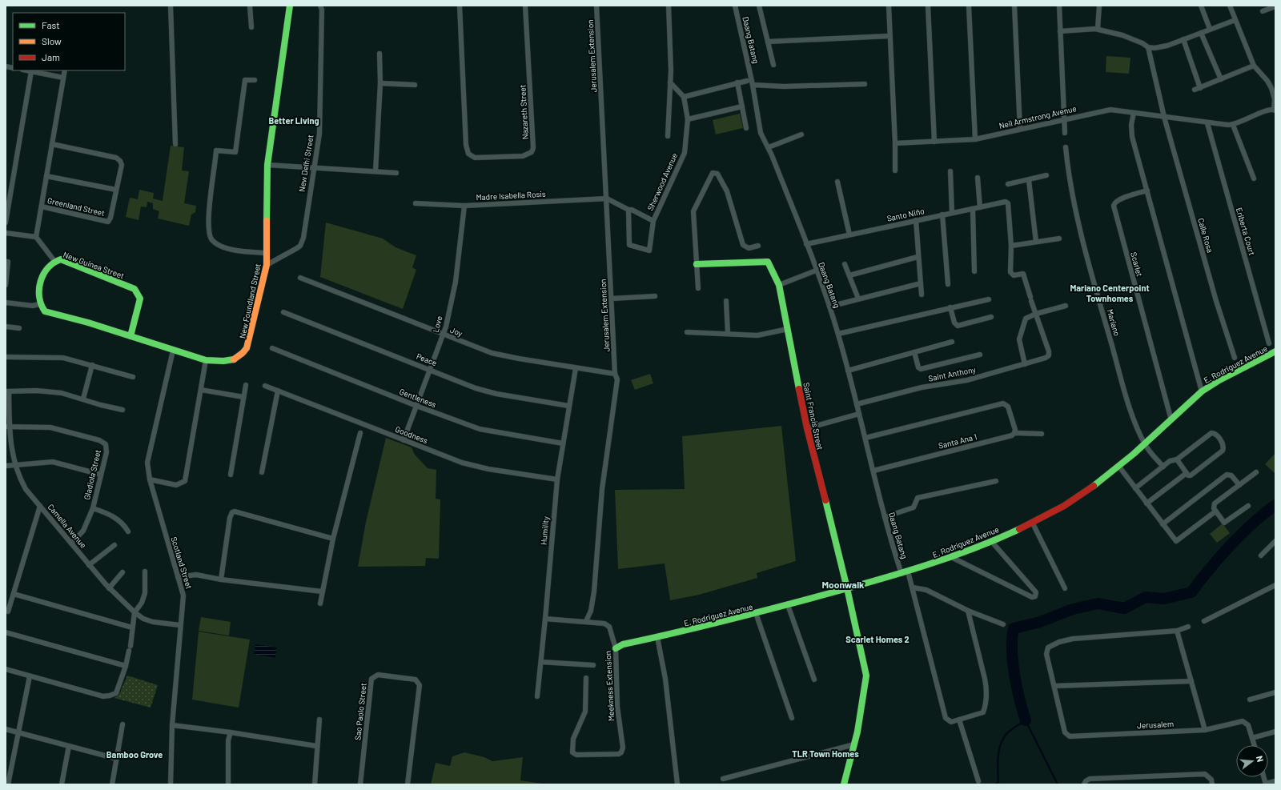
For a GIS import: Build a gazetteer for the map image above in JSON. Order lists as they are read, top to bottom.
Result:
{
  "streets": {
    "street": [
      "Daang Batang",
      "Jerusalem Extension",
      "Nazareth Street",
      "Neil Armstrong Avenue",
      "New Delhi Street",
      "Sherwood Avenue",
      "Madre Isabella Rosis",
      "Greenland Street",
      "Santo Niño",
      "Eriberta Court",
      "Calle Rosa",
      "Scarlet",
      "New Guinea Street",
      "New Foundland Street",
      "Mariano",
      "Love",
      "Joy",
      "Peace",
      "E. Rodriguez Avenue",
      "Saint Anthony",
      "Gentleness",
      "Saint Francis Street",
      "Goodness",
      "Santa Ana 1",
      "Gladiola Street",
      "Camella Avenue",
      "Humility",
      "Scotland Street",
      "Meekness Extension",
      "Sao Paolo Street",
      "Jerusalem"
    ]
  },
  "crossings": [
    ["Daang Batang", "Santo Niño"],
    ["Daang Batang", "E. Rodriguez Avenue"],
    ["Daang Batang", "Saint Anthony"],
    ["Daang Batang", "Santa Ana 1"],
    ["Jerusalem Extension", "Sherwood Avenue"],
    ["Jerusalem Extension", "Madre Isabella Rosis"],
    ["Jerusalem Extension", "Joy"],
    ["Jerusalem Extension", "Meekness Extension"],
    ["Neil Armstrong Avenue", "Eriberta Court"],
    ["Neil Armstrong Avenue", "Calle Rosa"],
    ["New Delhi Street", "New Foundland Street"],
    ["Sherwood Avenue", "Madre Isabella Rosis"],
    ["Madre Isabella Rosis", "Love"],
    ["Scarlet", "E. Rodriguez Avenue"],
    ["New Guinea Street", "New Foundland Street"],
    ["New Foundland Street", "Scotland Street"],
    ["Mariano", "E. Rodriguez Avenue"],
    ["Love", "Joy"],
    ["Love", "Peace"],
    ["Love", "Gentleness"],
    ["Love", "Goodness"],
    ["Joy", "Humility"],
    ["Peace", "Humility"],
    ["E. Rodriguez Avenue", "Saint Francis Street"],
    ["E. Rodriguez Avenue", "Meekness Extension"],
    ["Gentleness", "Humility"],
    ["Goodness", "Humility"],
    ["Gladiola Street", "Camella Avenue"],
    ["Camella Avenue", "Scotland Street"],
    ["Humility", "Meekness Extension"]
  ],
  "districts": [
    "Better Living",
    "Mariano Centerpoint Townhomes",
    "Moonwalk",
    "Scarlet Homes 2",
    "TLR Town Homes",
    "Bamboo Grove"
  ],
  "legend": ["Fast", "Slow", "Jam"],
  "north": "right"
}
